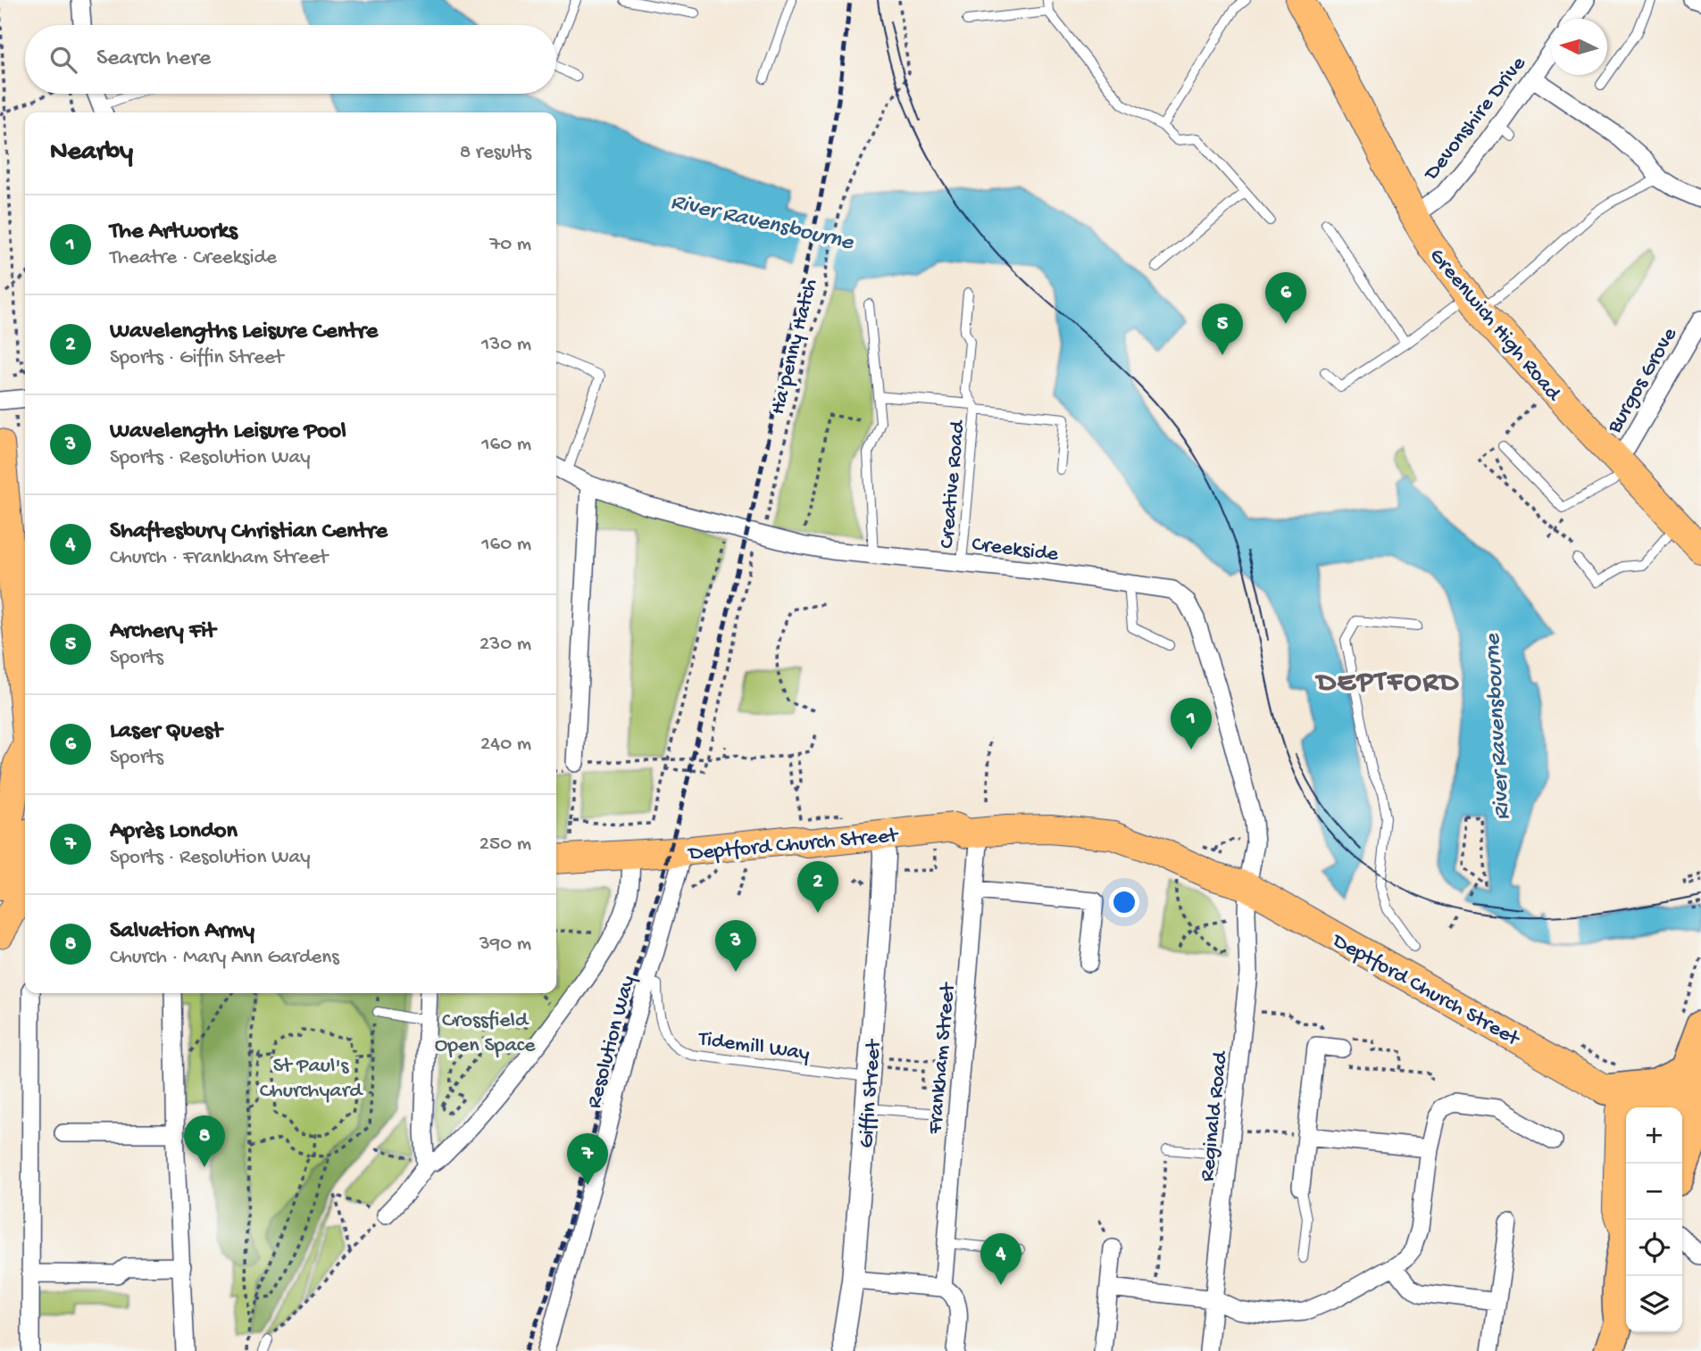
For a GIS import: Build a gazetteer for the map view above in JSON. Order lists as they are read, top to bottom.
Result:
{
  "streets": {
    "main road": ["Greenwich High Road", "Deptford Church Street"],
    "street": [
      "Devonshire Drive",
      "Burgos Grove",
      "Creekside",
      "Resolution Way",
      "Frankham Street",
      "Giffin Street",
      "Reginald Road"
    ],
    "lane": ["Creative Road", "Tidemill Way"],
    "path": ["Ha'penny Hatch"]
  },
  "crossings": [
    ["Devonshire Drive", "Greenwich High Road"],
    ["Greenwich High Road", "Burgos Grove"],
    ["Creative Road", "Creekside"],
    ["Creekside", "Deptford Church Street"],
    ["Creekside", "Reginald Road"],
    ["Deptford Church Street", "Resolution Way"],
    ["Deptford Church Street", "Frankham Street"],
    ["Deptford Church Street", "Giffin Street"],
    ["Deptford Church Street", "Reginald Road"],
    ["Resolution Way", "Tidemill Way"],
    ["Tidemill Way", "Giffin Street"]
  ],
  "districts": ["DEPTFORD"],
  "water": ["River Ravensbourne"],
  "parks": ["Crossfield Open Space", "St Paul's Churchyard"],
  "north": "left",
  "page": {
    "search": "Search here",
    "heading": ["Nearby", "8 results"],
    "list": [
      {
        "mark": "1",
        "name": "The Artworks",
        "note": "Theatre · Creekside",
        "value": "70 m"
      },
      {
        "mark": "2",
        "name": "Wavelengths Leisure Centre",
        "note": "Sports · Giffin Street",
        "value": "130 m"
      },
      {
        "mark": "3",
        "name": "Wavelength Leisure Pool",
        "note": "Sports · Resolution Way",
        "value": "160 m"
      },
      {
        "mark": "4",
        "name": "Shaftesbury Christian Centre",
        "note": "Church · Frankham Street",
        "value": "160 m"
      },
      {
        "mark": "5",
        "name": "Archery Fit",
        "note": "Sports",
        "value": "230 m"
      },
      {
        "mark": "6",
        "name": "Laser Quest",
        "note": "Sports",
        "value": "240 m"
      },
      {
        "mark": "7",
        "name": "Après London",
        "note": "Sports · Resolution Way",
        "value": "250 m"
      },
      {
        "mark": "8",
        "name": "Salvation Army",
        "note": "Church · Mary Ann Gardens",
        "value": "390 m"
      }
    ],
    "pins": [
      "6",
      "5",
      "1",
      "2",
      "3",
      "8",
      "7",
      "4"
    ],
    "map_buttons": ["+", "−"]
  }
}
